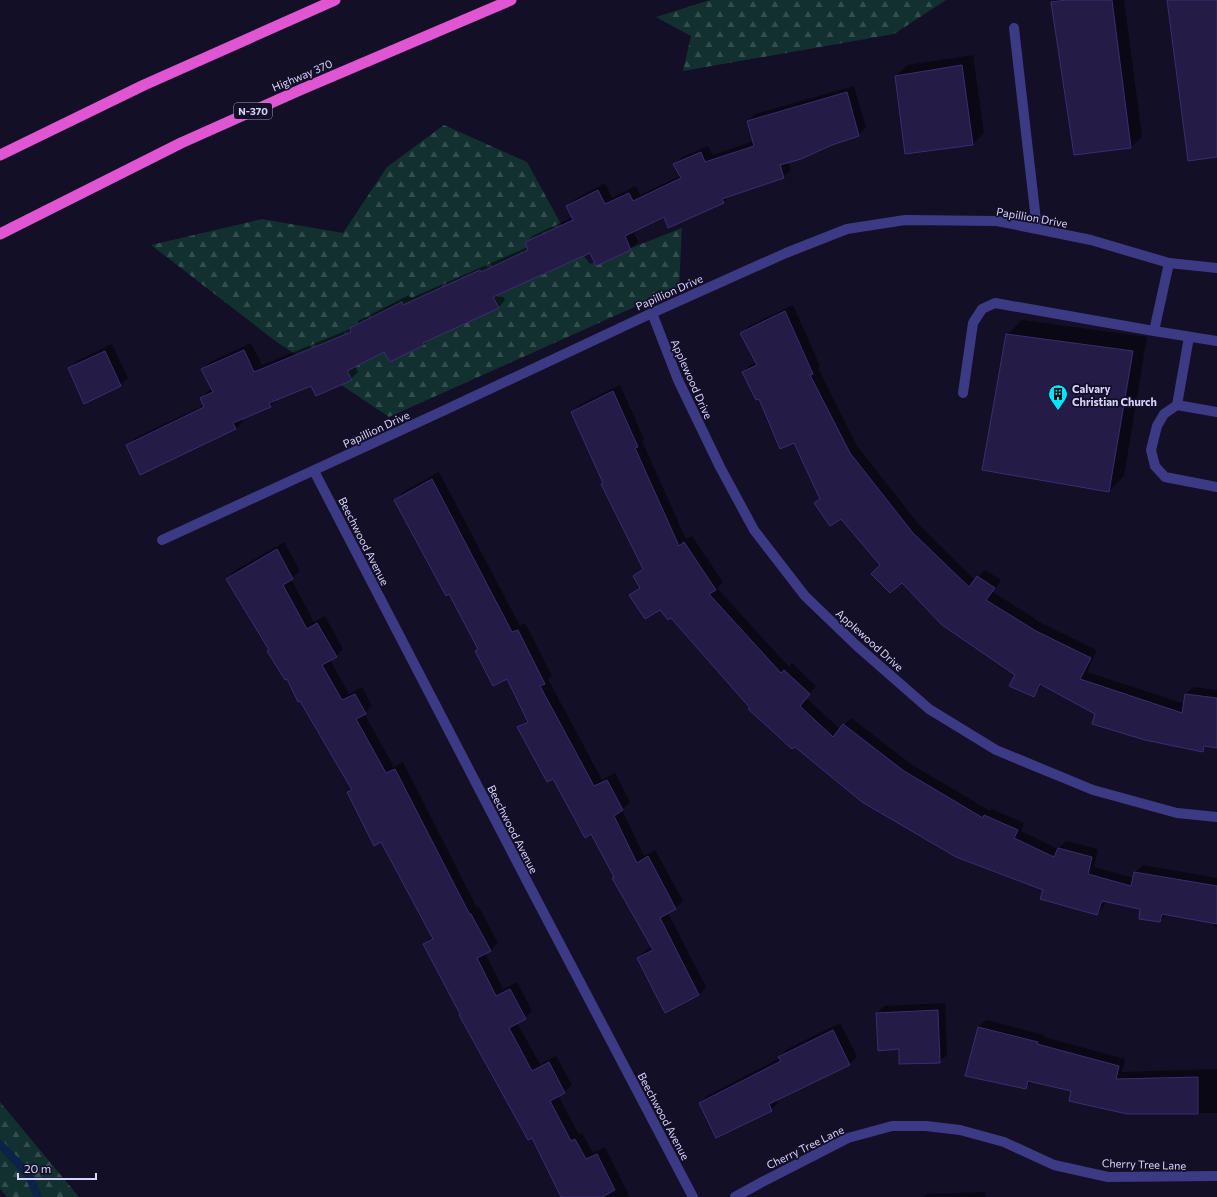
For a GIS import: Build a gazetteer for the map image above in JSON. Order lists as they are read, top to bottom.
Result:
{
  "streets": {
    "highway": ["Highway 370", "N-370"],
    "street": [
      "Papillion Drive",
      "Applewood Drive",
      "Beechwood Avenue",
      "Cherry Tree Lane"
    ]
  },
  "crossings": [
    ["Papillion Drive", "Applewood Drive"],
    ["Papillion Drive", "Beechwood Avenue"]
  ],
  "places": {
    "building": ["Calvary Christian Church"]
  },
  "scale_bar": "20 m"
}
